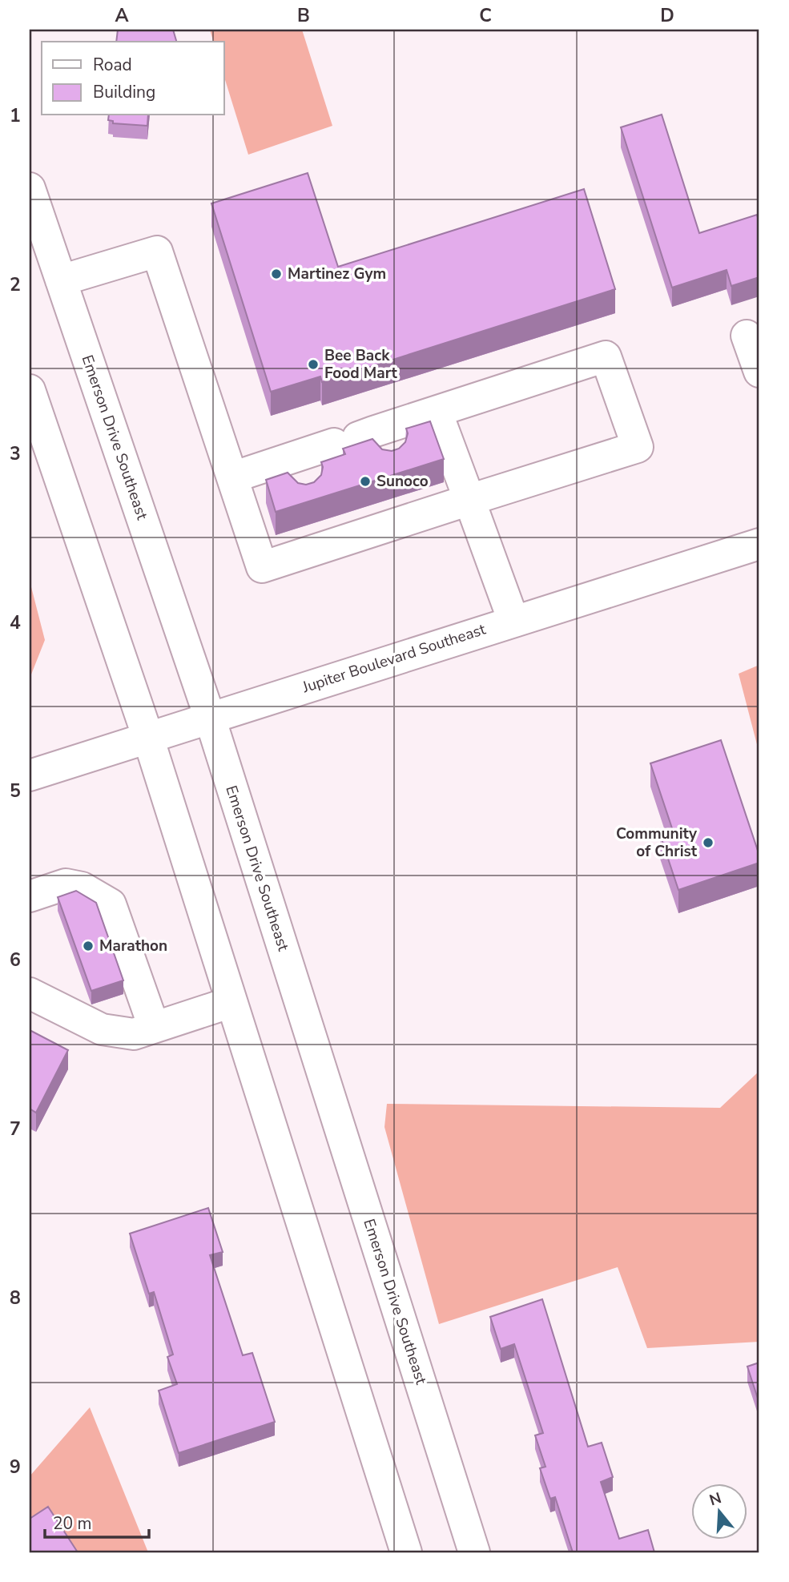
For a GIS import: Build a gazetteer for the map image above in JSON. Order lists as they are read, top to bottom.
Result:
{
  "streets": {
    "street": ["Emerson Drive Southeast", "Jupiter Boulevard Southeast"]
  },
  "crossings": [
    ["Emerson Drive Southeast", "Jupiter Boulevard Southeast"]
  ],
  "places": [
    "Martinez Gym",
    "Bee Back Food Mart",
    "Sunoco",
    "Community of Christ",
    "Marathon"
  ],
  "legend": ["Road", "Building"],
  "scale_bar": "20 m",
  "north": "top",
  "grid": {
    "columns": [
      "A",
      "B",
      "C",
      "D"
    ],
    "rows": [
      "1",
      "2",
      "3",
      "4",
      "5",
      "6",
      "7",
      "8",
      "9"
    ]
  }
}
